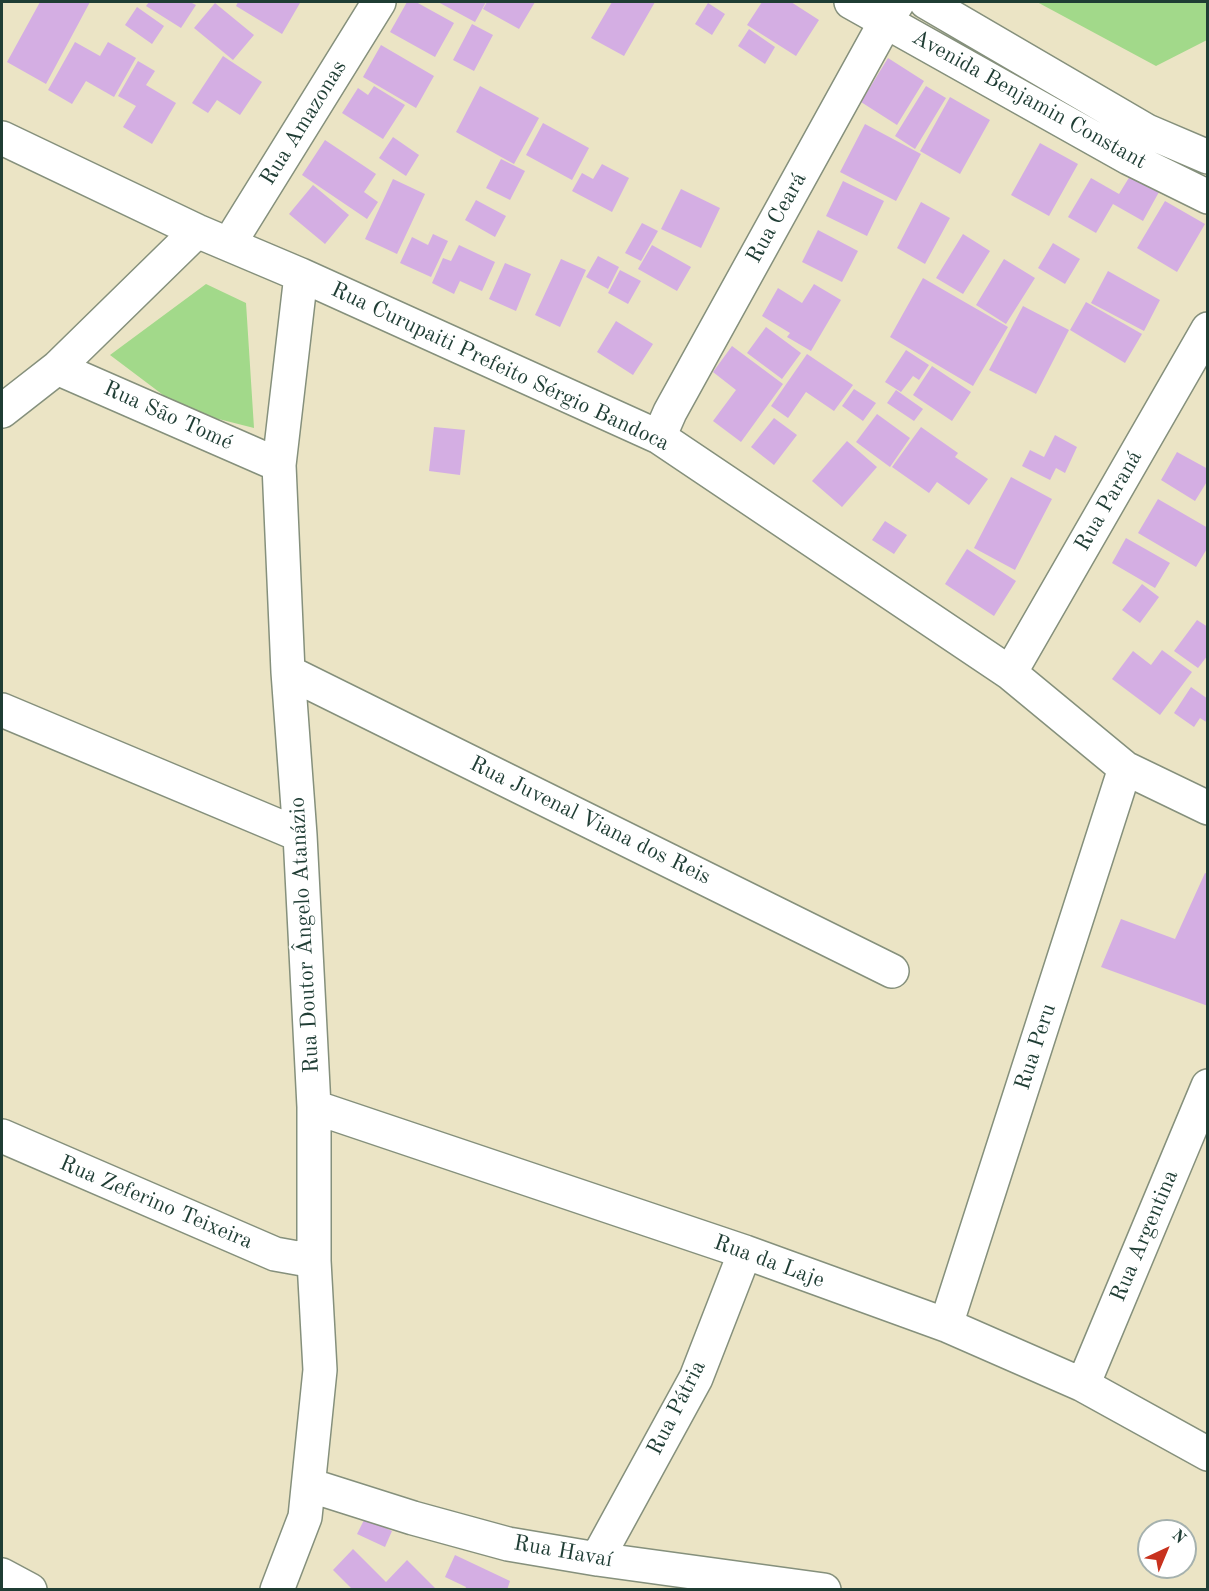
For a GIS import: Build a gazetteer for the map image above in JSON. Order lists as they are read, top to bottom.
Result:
{
  "streets": {
    "street": [
      "Avenida Benjamin Constant",
      "Rua Amazonas",
      "Rua Ceará",
      "Rua Curupaiti Prefeito Sérgio Bandoca",
      "Rua São Tomé",
      "Rua Paraná",
      "Rua Juvenal Viana dos Reis",
      "Rua Doutor Ângelo Atanázio",
      "Rua Peru",
      "Rua Zeferino Teixeira",
      "Rua Argentina",
      "Rua da Laje",
      "Rua Pátria",
      "Rua Havaí"
    ]
  },
  "crossings": [
    ["Avenida Benjamin Constant", "Rua Ceará"],
    ["Rua Amazonas", "Rua Curupaiti Prefeito Sérgio Bandoca"],
    ["Rua Ceará", "Rua Curupaiti Prefeito Sérgio Bandoca"],
    ["Rua Curupaiti Prefeito Sérgio Bandoca", "Rua Paraná"],
    ["Rua Curupaiti Prefeito Sérgio Bandoca", "Rua Doutor Ângelo Atanázio"],
    ["Rua Curupaiti Prefeito Sérgio Bandoca", "Rua Peru"],
    ["Rua São Tomé", "Rua Doutor Ângelo Atanázio"],
    ["Rua Juvenal Viana dos Reis", "Rua Doutor Ângelo Atanázio"],
    ["Rua Doutor Ângelo Atanázio", "Rua Zeferino Teixeira"],
    ["Rua Doutor Ângelo Atanázio", "Rua da Laje"],
    ["Rua Doutor Ângelo Atanázio", "Rua Havaí"],
    ["Rua Peru", "Rua da Laje"],
    ["Rua Argentina", "Rua da Laje"],
    ["Rua da Laje", "Rua Pátria"],
    ["Rua Pátria", "Rua Havaí"]
  ],
  "north": "top right"
}
